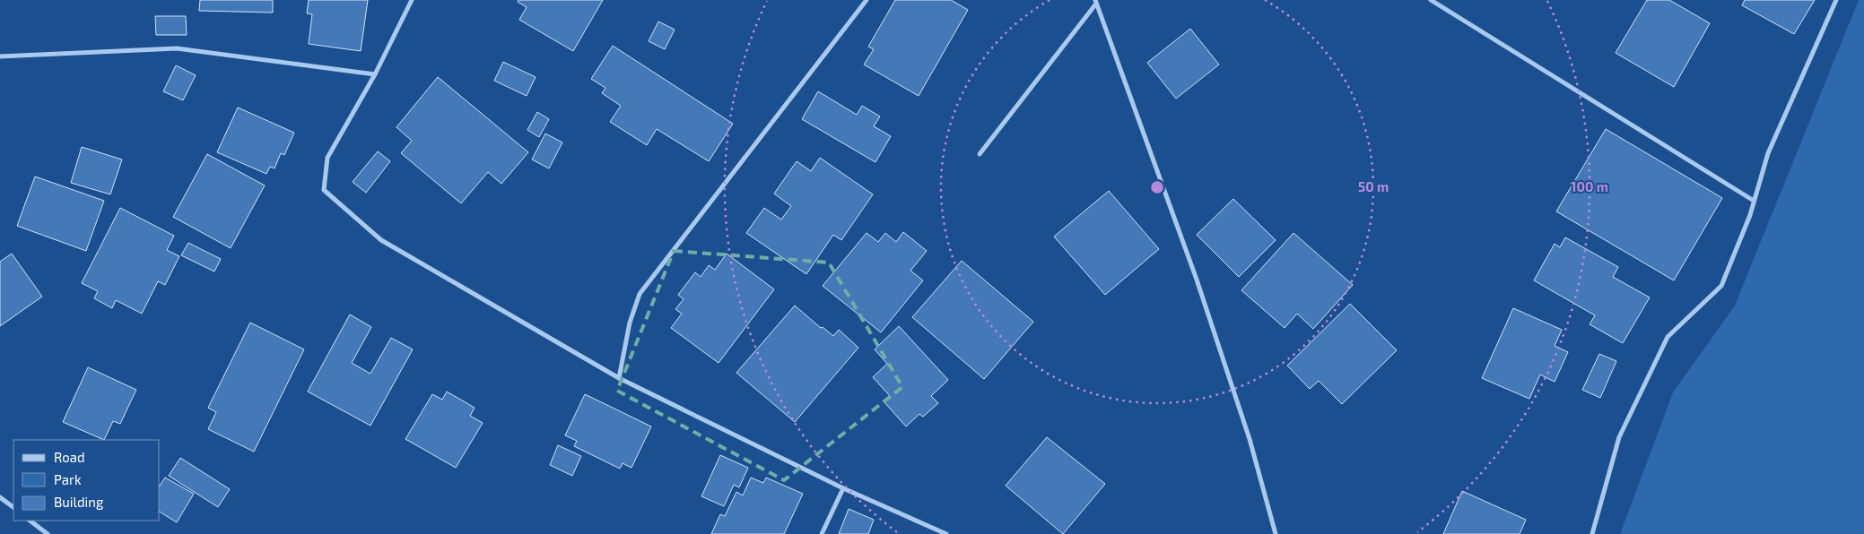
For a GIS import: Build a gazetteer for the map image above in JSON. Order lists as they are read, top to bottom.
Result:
{
  "legend": ["Road", "Park", "Building"],
  "rings": ["50 m", "100 m"]
}
